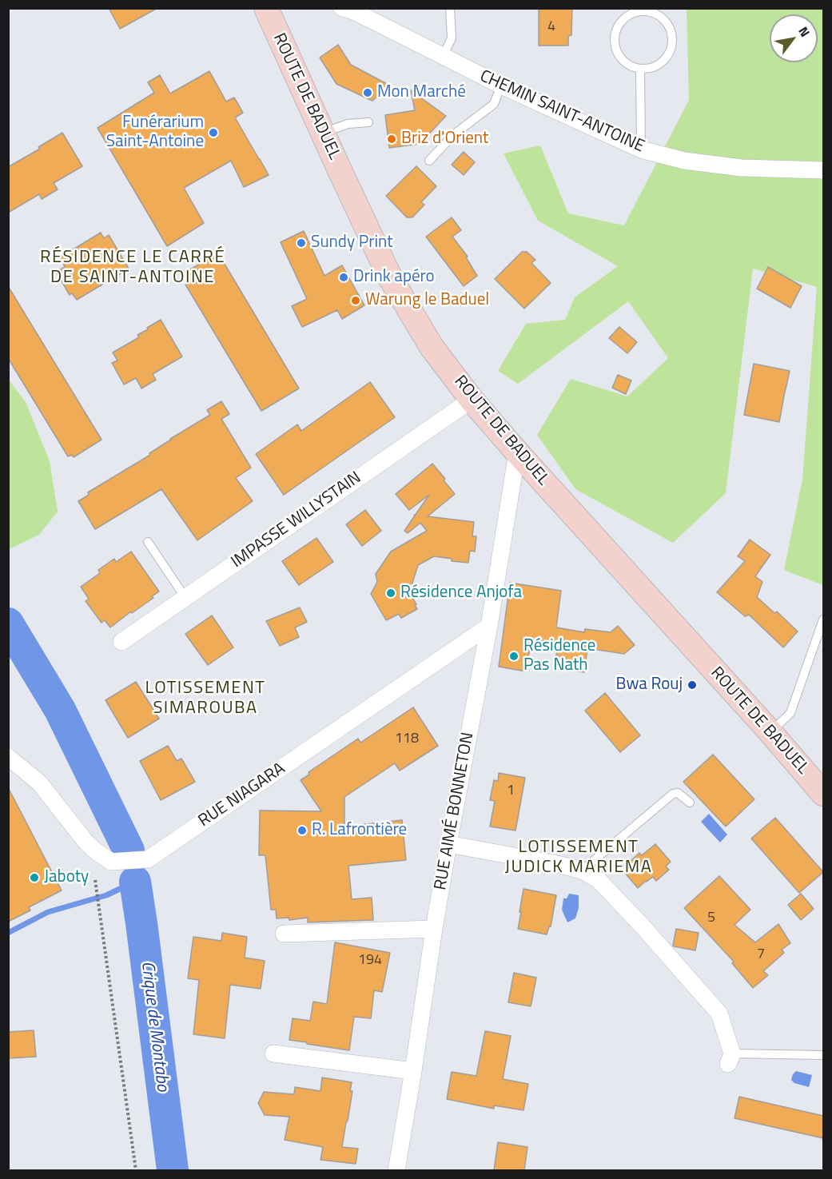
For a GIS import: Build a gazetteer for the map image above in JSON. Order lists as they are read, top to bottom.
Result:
{
  "streets": {
    "main road": ["ROUTE DE BADUEL"],
    "street": [
      "CHEMIN SAINT-ANTOINE",
      "IMPASSE WILLYSTAIN",
      "RUE NIAGARA",
      "RUE AIMÉ BONNETON"
    ]
  },
  "crossings": [
    ["ROUTE DE BADUEL", "IMPASSE WILLYSTAIN"],
    ["ROUTE DE BADUEL", "RUE AIMÉ BONNETON"],
    ["RUE NIAGARA", "RUE AIMÉ BONNETON"]
  ],
  "districts": ["RÉSIDENCE LE CARRÉ DE SAINT-ANTOINE", "LOTISSEMENT SIMAROUBA", "LOTISSEMENT JUDICK MARIEMA"],
  "water": ["Crique de Montabo"],
  "places": [
    "Mon Marché",
    "Funérarium Saint-Antoine",
    "Briz d'Orient",
    "Sundy Print",
    "Drink apéro",
    "Warung le Baduel",
    "Résidence Anjofa",
    "Résidence Pas Nath",
    "Bwa Rouj",
    "R. Lafrontière",
    "Jaboty"
  ],
  "house_numbers": [
    "4",
    "118",
    "1",
    "5",
    "7",
    "194"
  ],
  "north": "top right"
}
